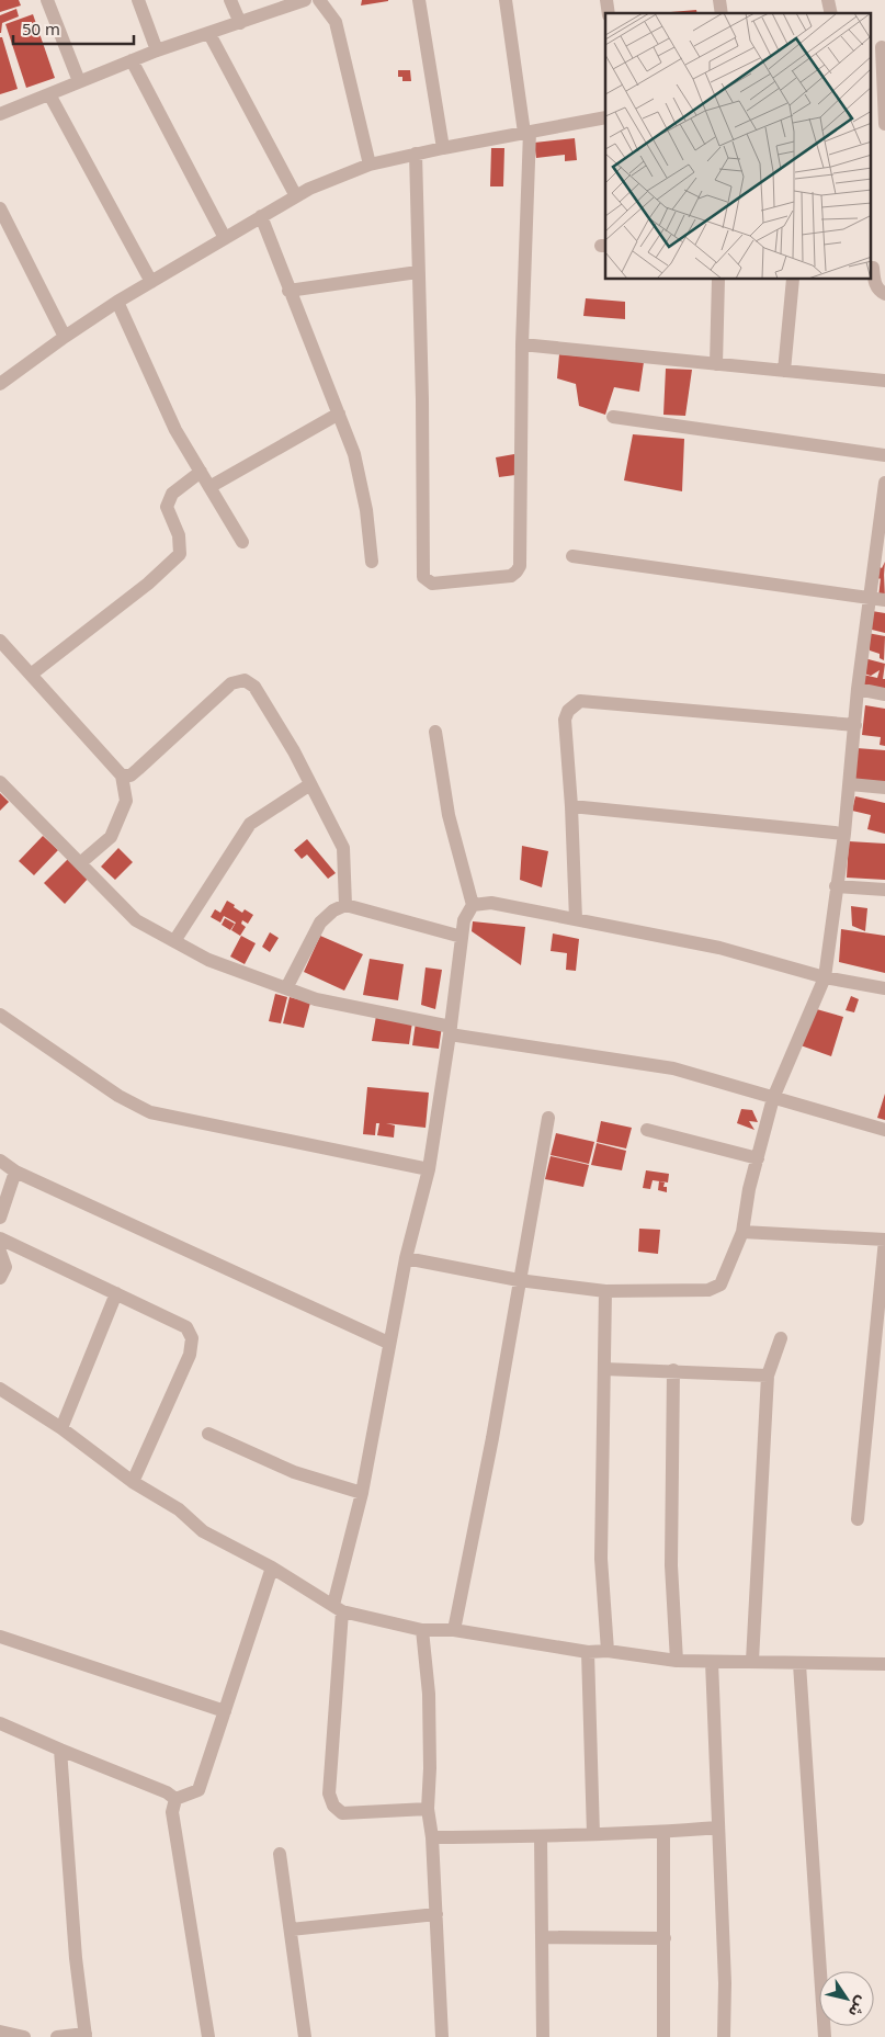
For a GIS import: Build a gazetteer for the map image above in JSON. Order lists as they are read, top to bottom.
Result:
{
  "scale_bar": "50 m",
  "north": "bottom right"
}
